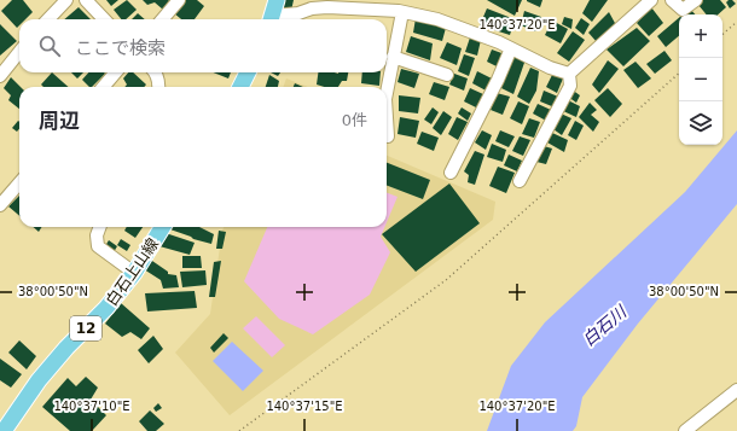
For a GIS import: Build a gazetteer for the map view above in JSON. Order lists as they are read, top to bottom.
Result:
{
  "streets": {
    "main road": ["白石上山線", "12"]
  },
  "water": ["白石川"],
  "page": {
    "map_buttons": ["+", "−"],
    "search": "ここで検索",
    "heading": ["周辺", "0件"]
  },
  "coordinates": [
    "140°37'20\"E",
    "38°00'50\"N",
    "140°37'10\"E",
    "140°37'15\"E"
  ]
}
